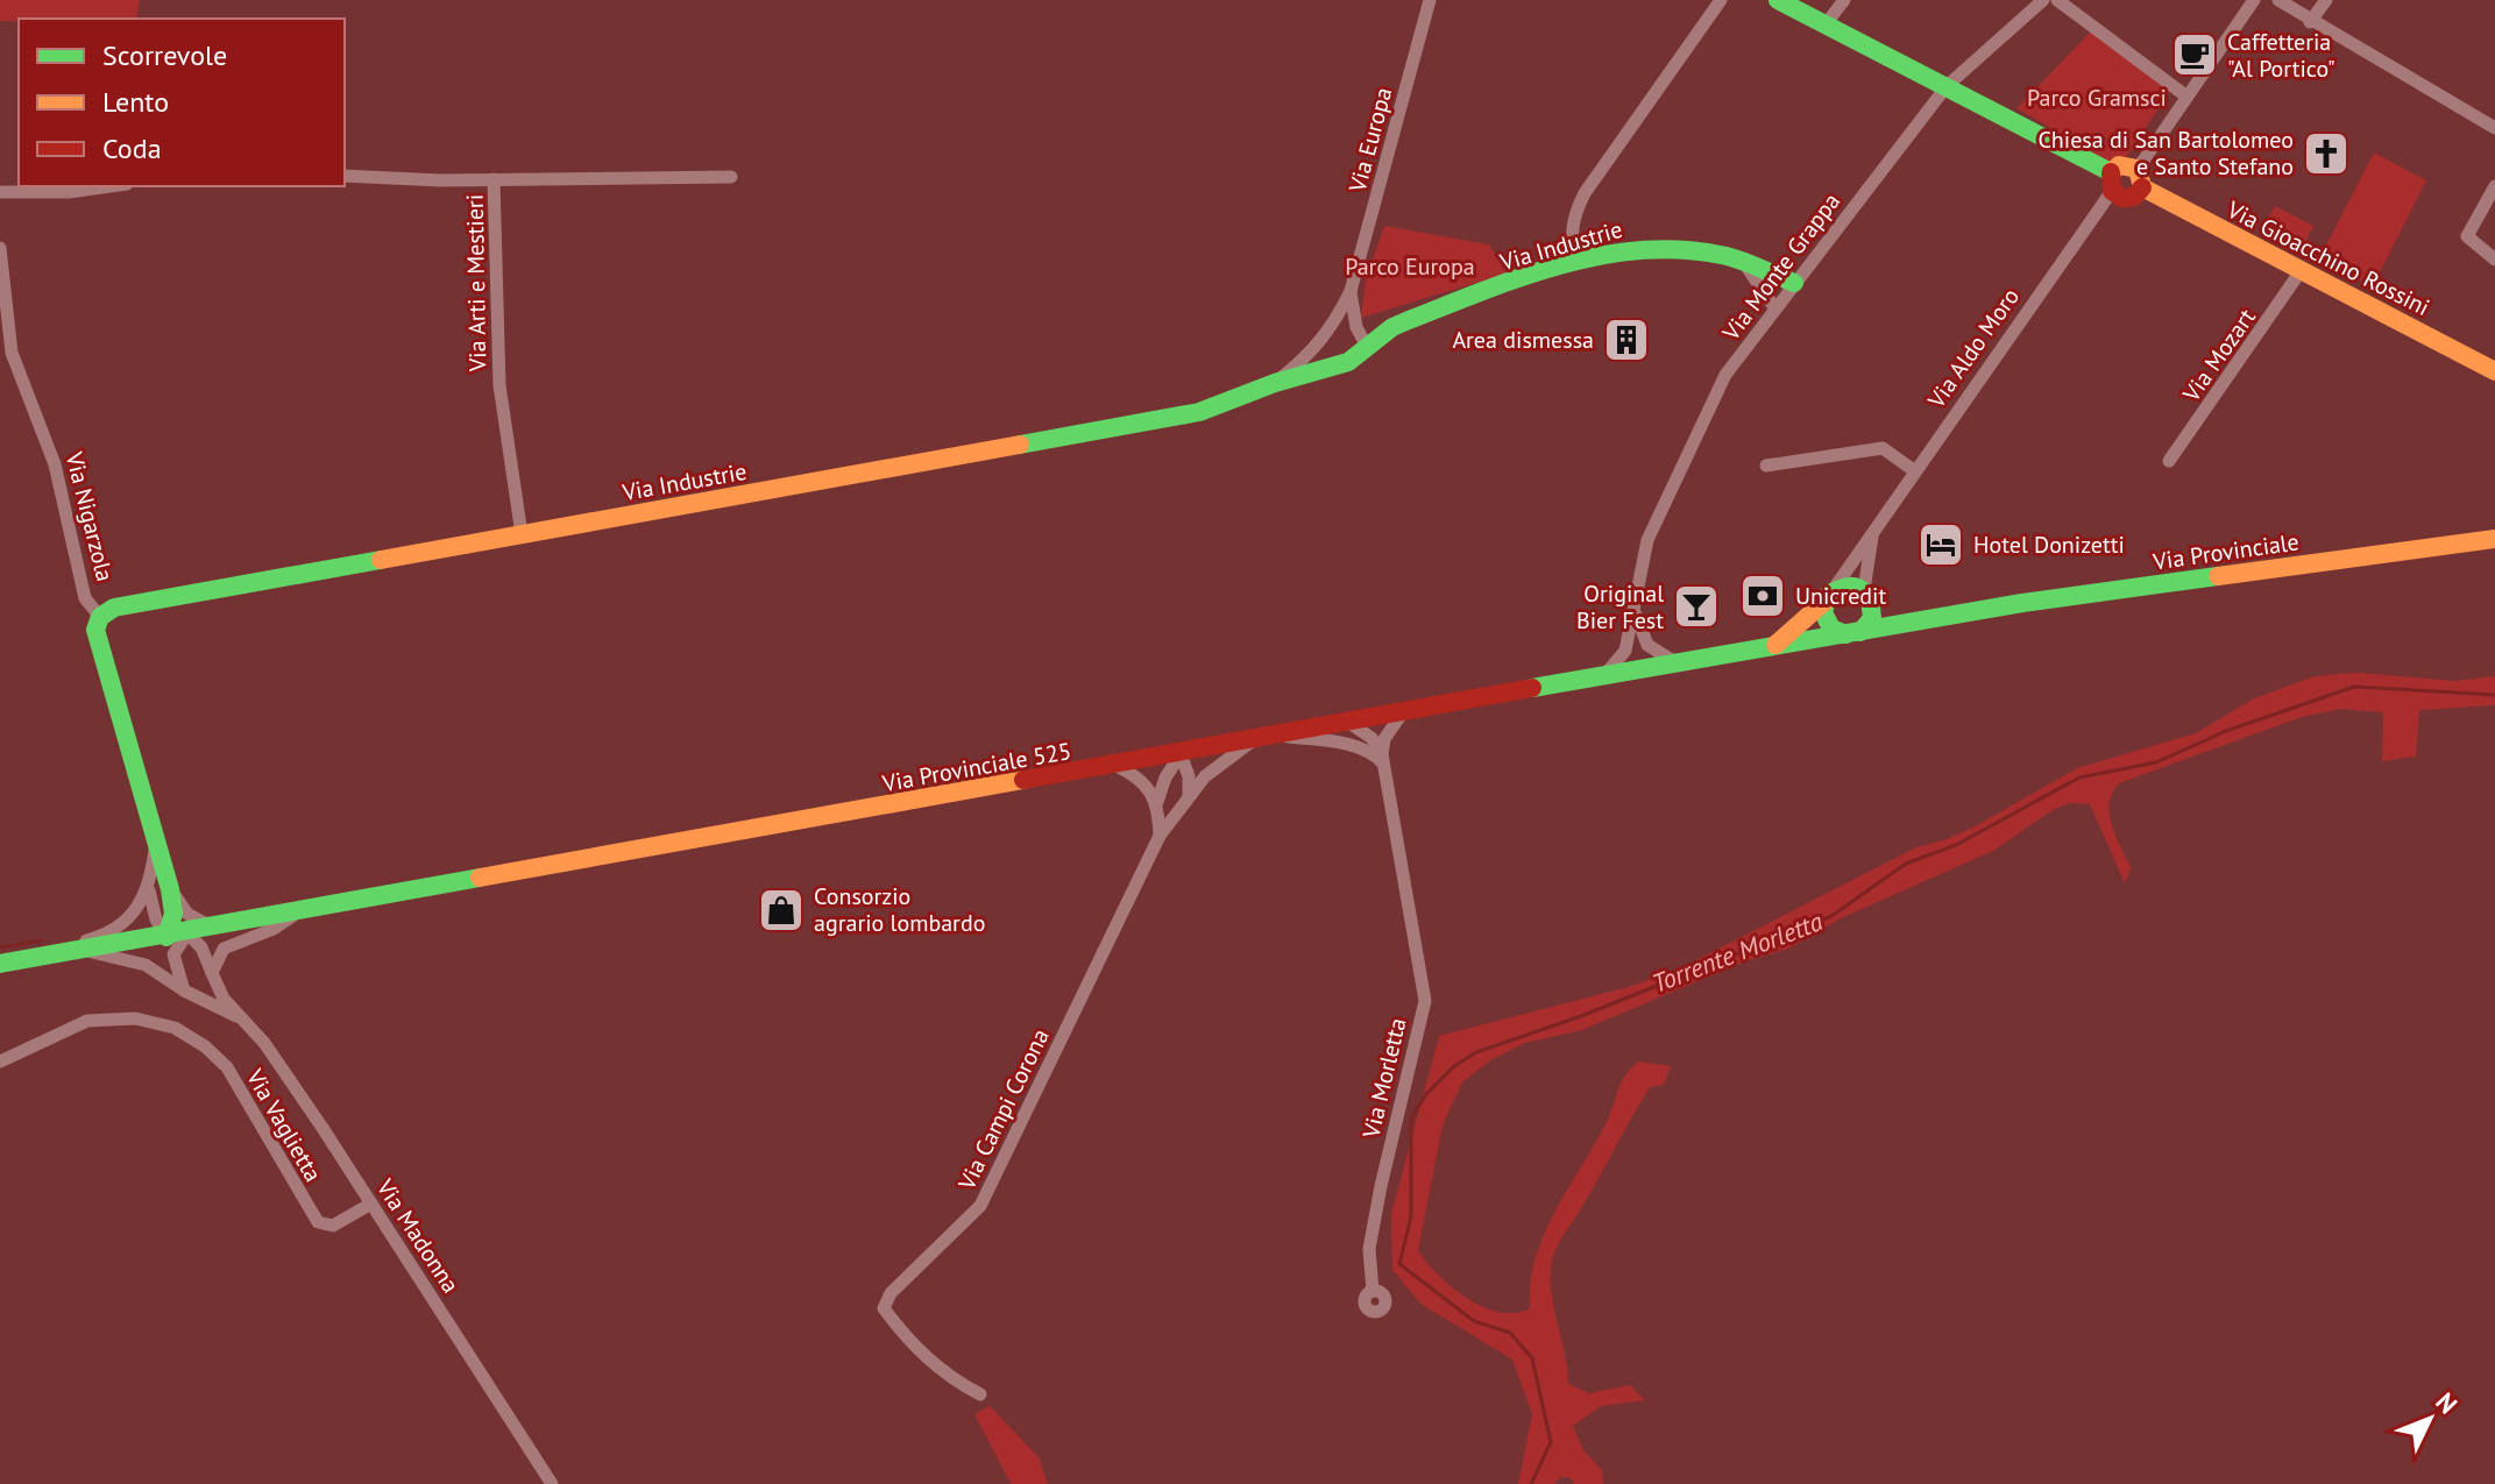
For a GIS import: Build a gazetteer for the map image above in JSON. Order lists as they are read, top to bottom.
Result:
{
  "streets": {
    "street": [
      "Via Europa",
      "Via Industrie",
      "Via Gioacchino Rossini",
      "Via Monte Grappa",
      "Via Arti e Mestieri",
      "Via Aldo Moro",
      "Via Mozart",
      "Via Nigarzola",
      "Via Provinciale",
      "Via Provinciale 525",
      "Via Morletta",
      "Via Campi Corona",
      "Via Vaglietta",
      "Via Madonna"
    ]
  },
  "crossings": [
    ["Via Europa", "Via Industrie"],
    ["Via Industrie", "Via Monte Grappa"],
    ["Via Industrie", "Via Arti e Mestieri"],
    ["Via Industrie", "Via Nigarzola"],
    ["Via Gioacchino Rossini", "Via Mozart"],
    ["Via Aldo Moro", "Via Provinciale 525"],
    ["Via Nigarzola", "Via Provinciale 525"],
    ["Via Provinciale", "Via Provinciale 525"],
    ["Via Provinciale 525", "Via Campi Corona"],
    ["Via Provinciale 525", "Via Madonna"],
    ["Via Vaglietta", "Via Madonna"]
  ],
  "water": ["Torrente Morletta"],
  "parks": ["Parco Gramsci", "Parco Europa"],
  "places": {
    "cafe": ["Caffetteria \"Al Portico\""],
    "church": ["Chiesa di San Bartolomeo e Santo Stefano"],
    "building": ["Area dismessa"],
    "hotel": ["Hotel Donizetti"],
    "bank": ["Unicredit"],
    "bar": ["Original Bier Fest"],
    "shop": ["Consorzio agrario lombardo"]
  },
  "legend": ["Scorrevole", "Lento", "Coda"],
  "north": "top right"
}
